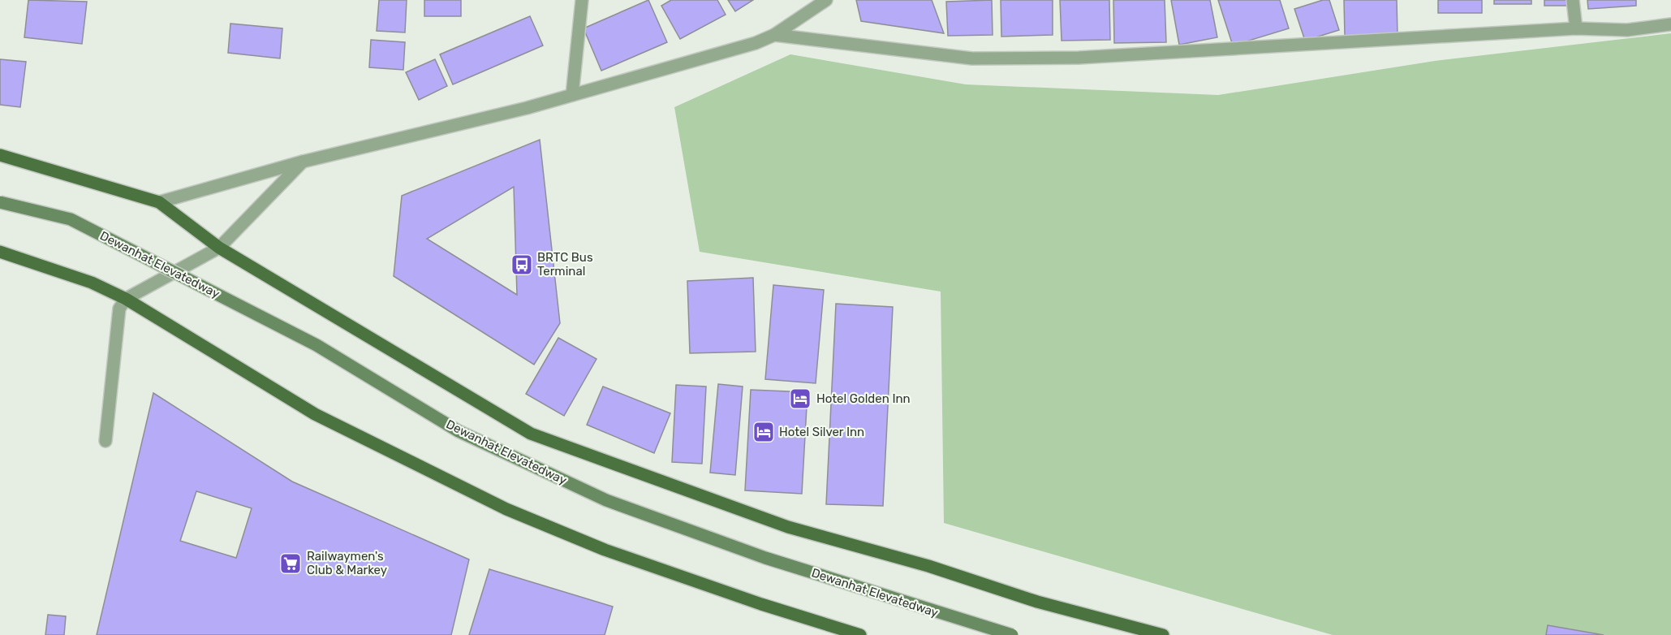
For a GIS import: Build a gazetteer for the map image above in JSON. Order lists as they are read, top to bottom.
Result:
{
  "streets": {
    "main road": ["Dewanhat Elevatedway"]
  },
  "places": {
    "bus stop": ["BRTC Bus Terminal"],
    "hotel": ["Hotel Golden Inn", "Hotel Silver Inn"],
    "supermarket": ["Railwaymen's Club & Markey"]
  }
}
